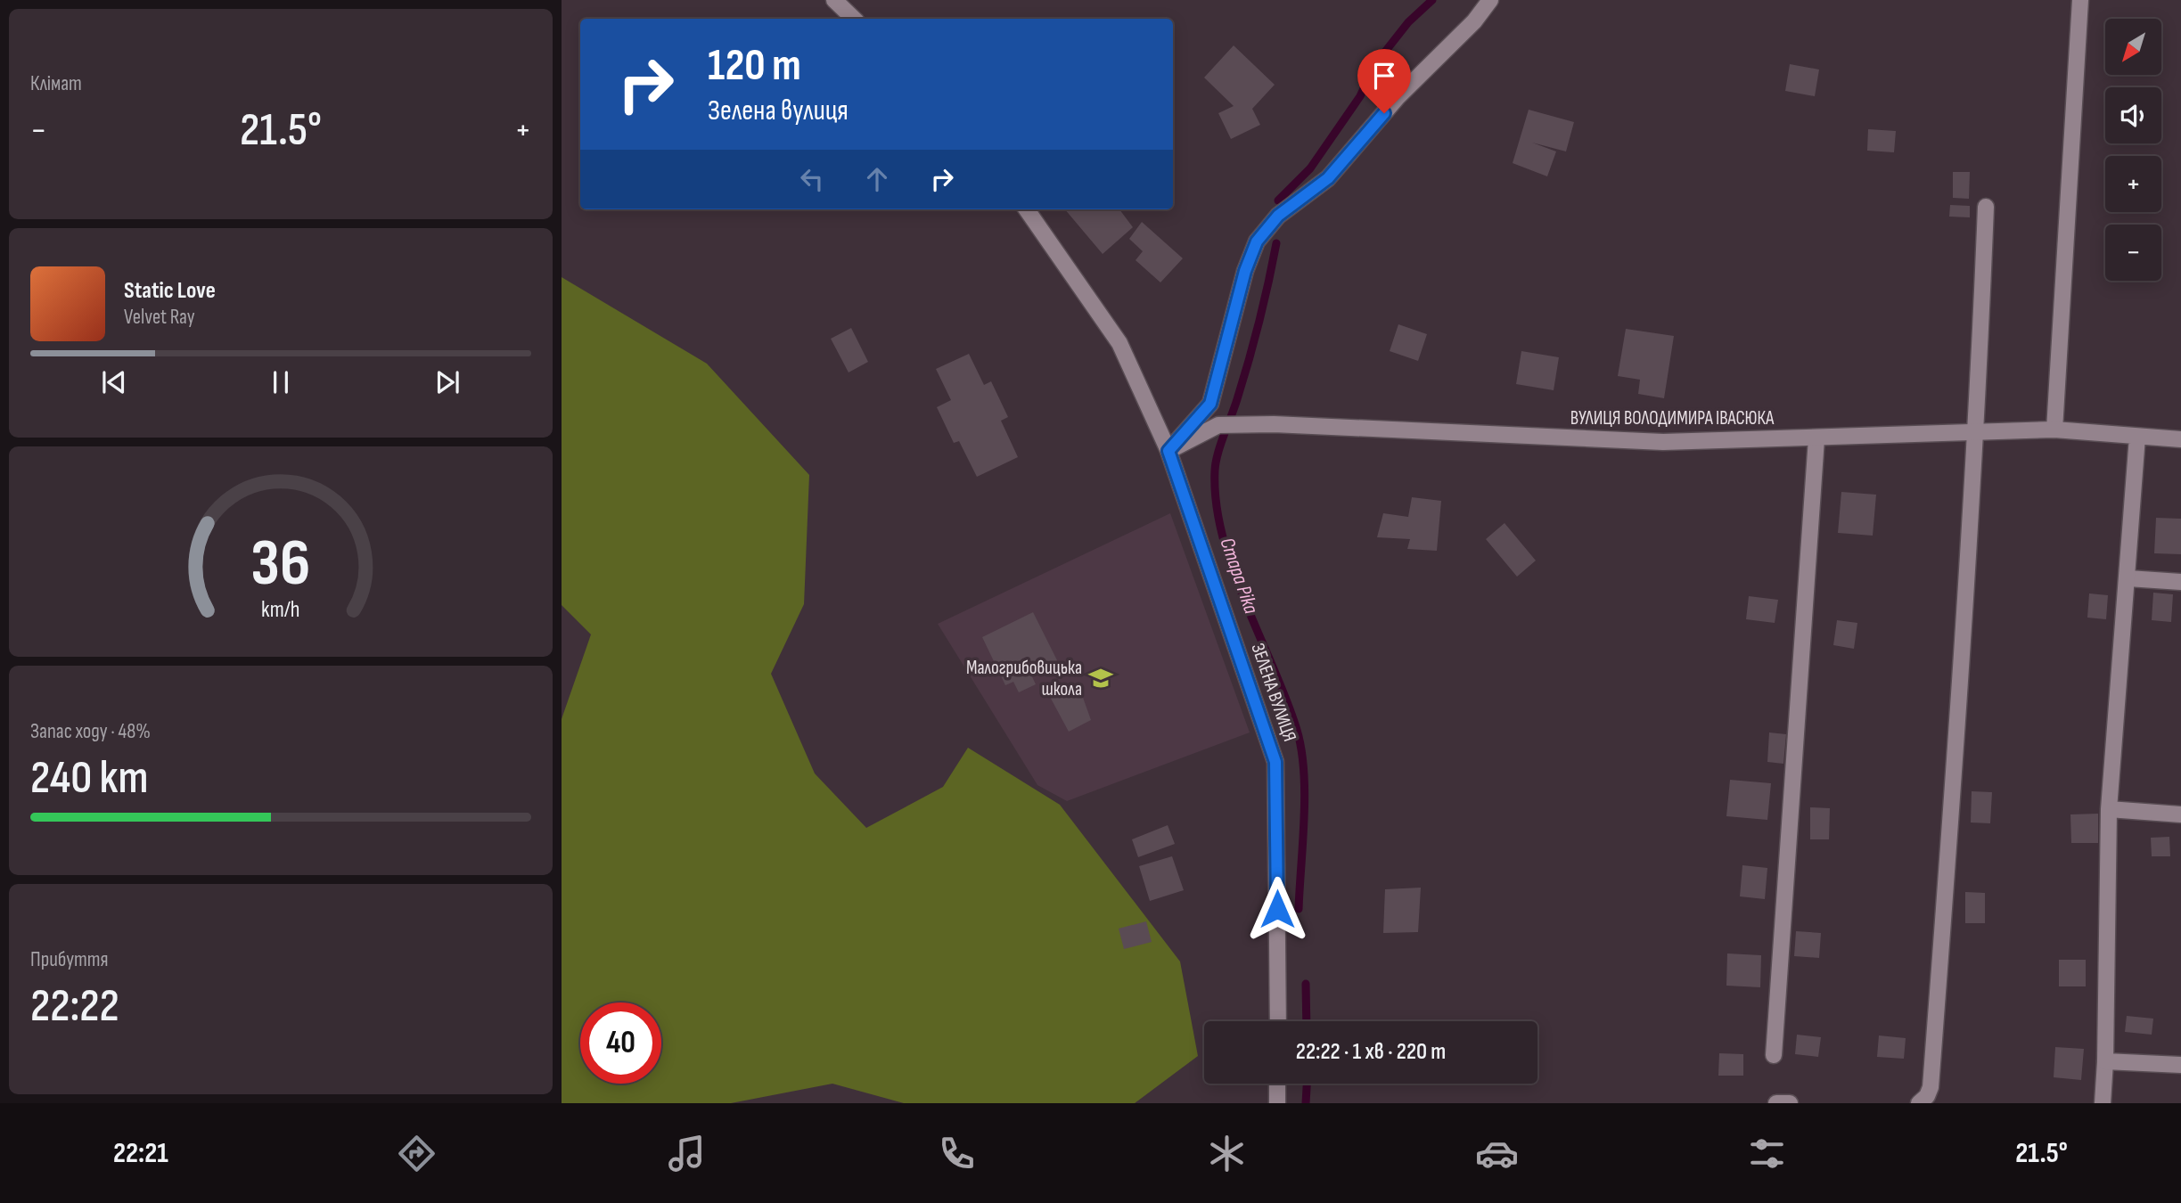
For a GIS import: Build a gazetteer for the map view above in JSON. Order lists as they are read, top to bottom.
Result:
{
  "streets": {
    "street": ["ВУЛИЦЯ ВОЛОДИМИРА ІВАСЮКА", "ЗЕЛЕНА ВУЛИЦЯ"]
  },
  "crossings": [
    ["ВУЛИЦЯ ВОЛОДИМИРА ІВАСЮКА", "ЗЕЛЕНА ВУЛИЦЯ"]
  ],
  "water": ["Стара Ріка"],
  "places": {
    "school or university": ["Малогрибовицька школа"]
  },
  "north": "bottom left",
  "page": {
    "tile": [
      "Клімат",
      ["Запас ходу · 48%", "240 km"],
      ["Прибуття", "22:22"]
    ],
    "map_buttons": ["+", "−"],
    "turn": ["120 m", "Зелена вулиця"],
    "heat": ["−", "21.5°", "+"],
    "song": ["Static Love", "Velvet Ray"],
    "limit": "40",
    "trip": "22:22 · 1 хв · 220 m",
    "tabs": ["22:21", "21.5°"],
    "gauge": ["36", "km/h"]
  }
}
